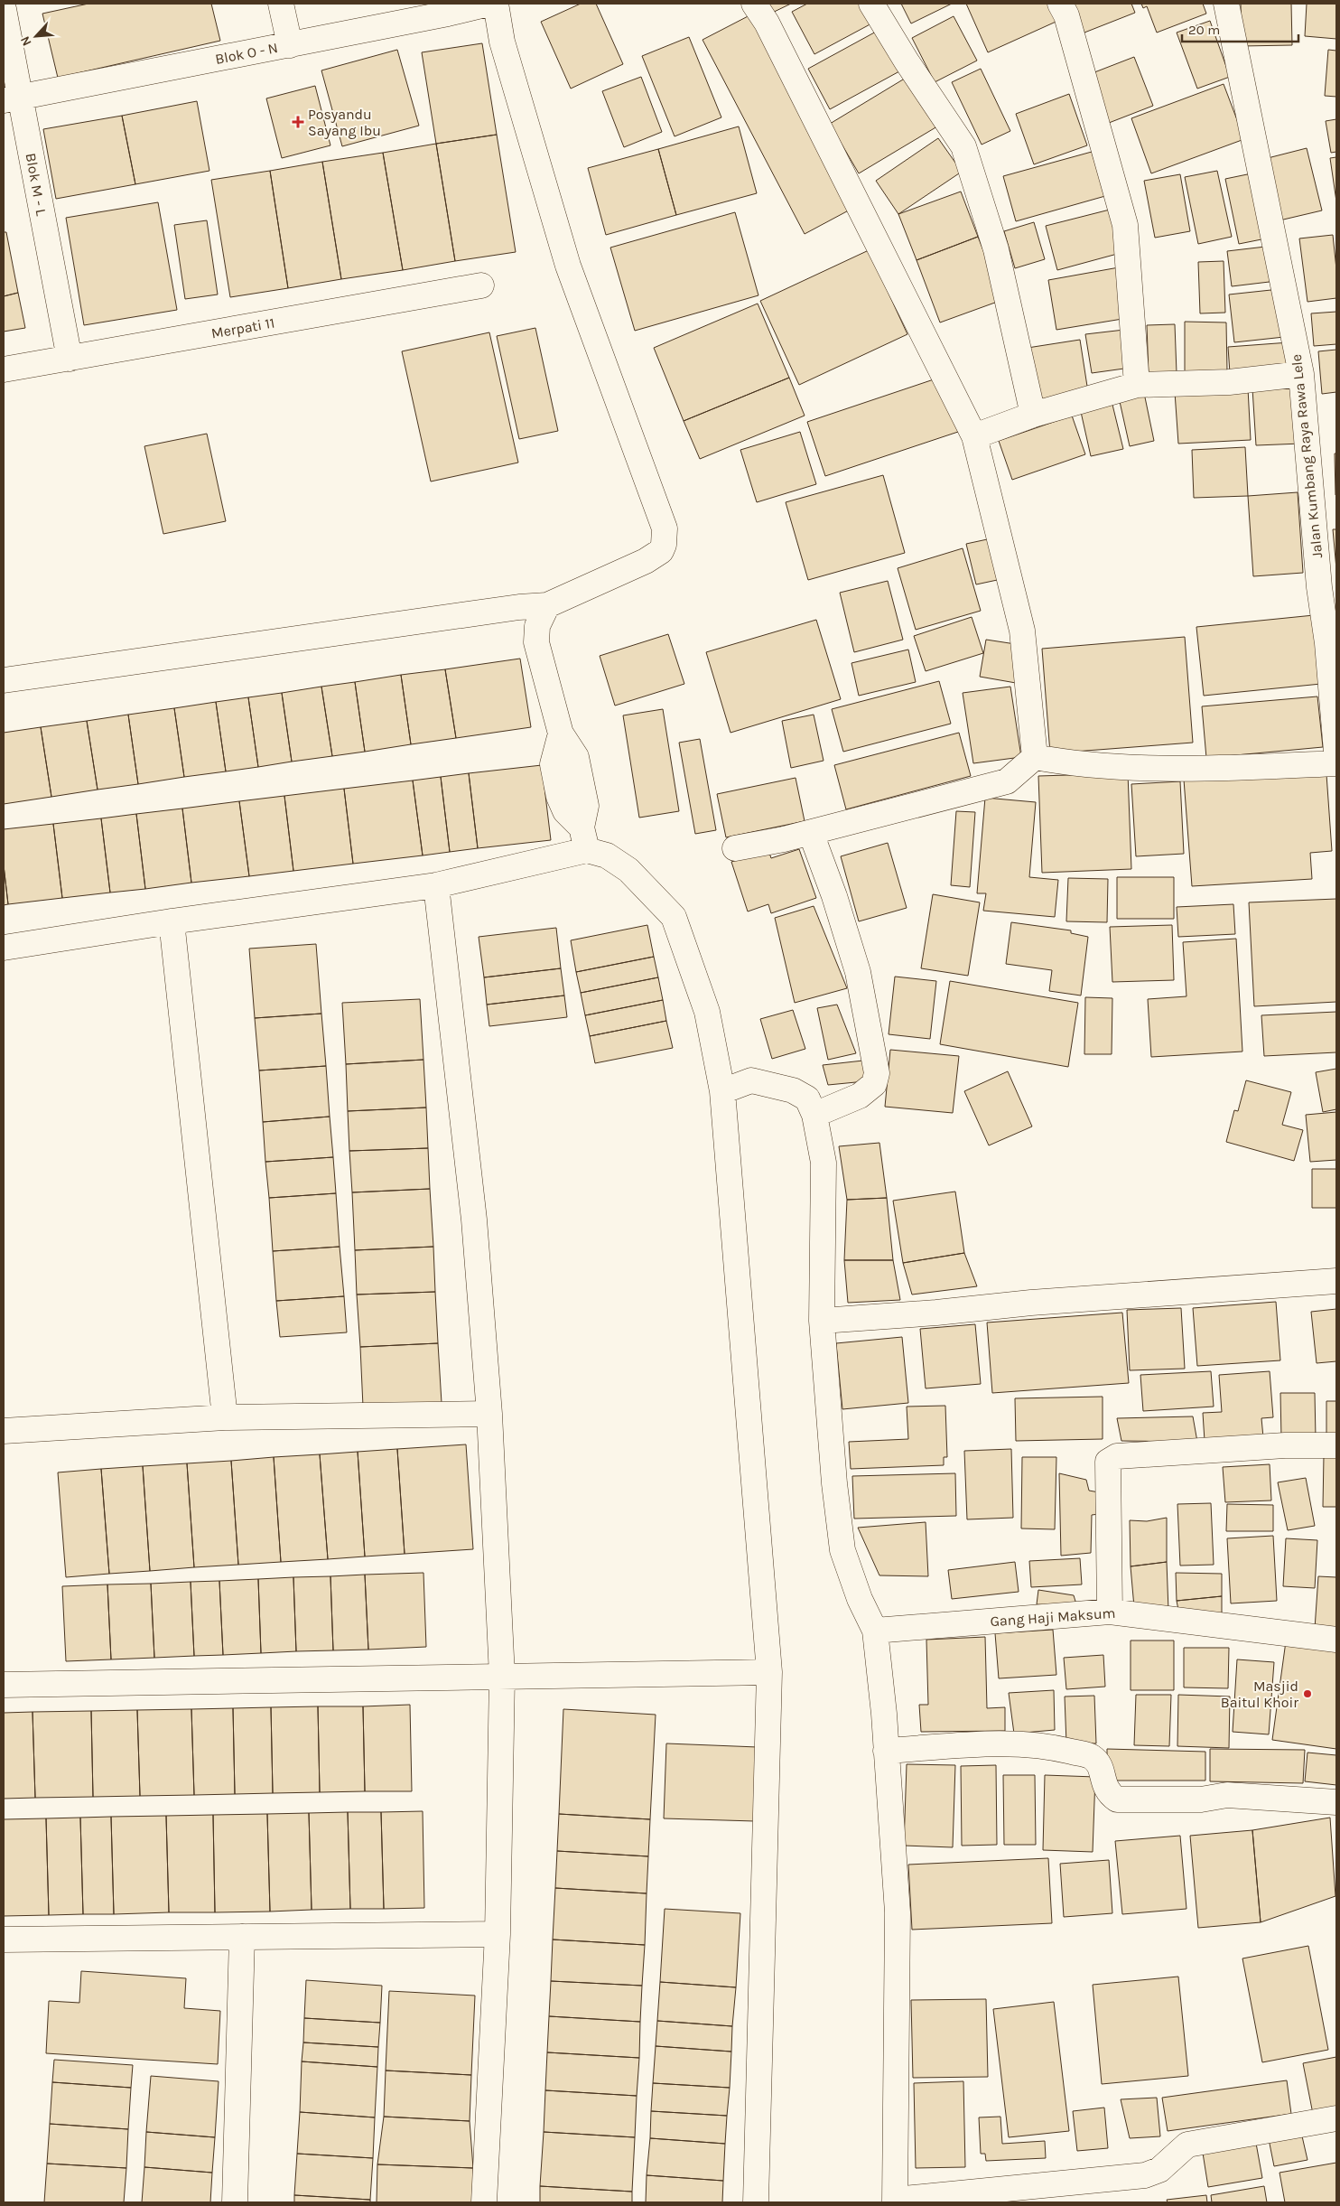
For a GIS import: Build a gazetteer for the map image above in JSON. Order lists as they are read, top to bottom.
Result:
{
  "streets": {
    "street": [
      "Blok O - N",
      "Blok M - L",
      "Merpati 11",
      "Jalan Kumbang Raya Rawa Lele",
      "Gang Haji Maksum"
    ]
  },
  "crossings": [
    ["Blok O - N", "Blok M - L"],
    ["Blok M - L", "Merpati 11"]
  ],
  "places": {
    "health": ["Posyandu Sayang Ibu"],
    "other": ["Masjid Baitul Khoir"]
  },
  "scale_bar": "20 m",
  "north": "bottom left"
}
